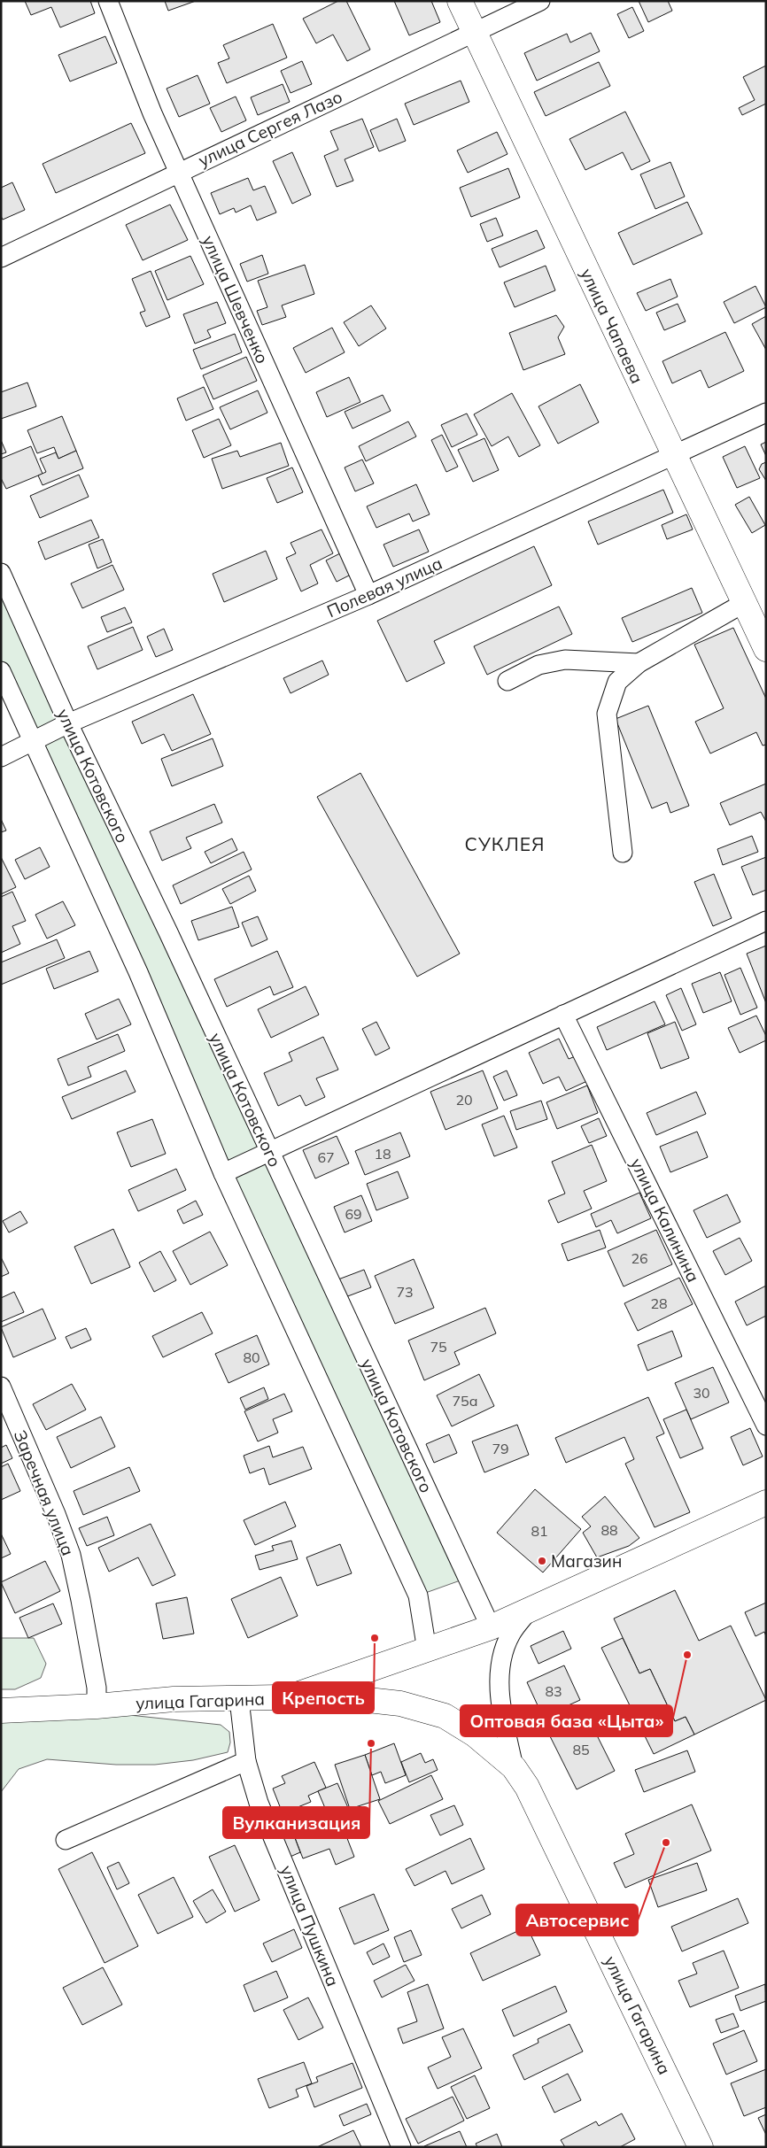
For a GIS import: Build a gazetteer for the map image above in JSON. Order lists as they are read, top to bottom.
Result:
{
  "streets": {
    "street": [
      "улица Сергея Лазо",
      "улица Шевченко",
      "улица Чапаева",
      "Полевая улица",
      "улица Котовского",
      "улица Калинина",
      "Заречная улица",
      "улица Гагарина",
      "улица Пушкина"
    ]
  },
  "crossings": [
    ["улица Сергея Лазо", "улица Шевченко"],
    ["улица Сергея Лазо", "улица Чапаева"],
    ["улица Шевченко", "Полевая улица"],
    ["улица Чапаева", "Полевая улица"],
    ["Полевая улица", "улица Котовского"],
    ["Заречная улица", "улица Гагарина"],
    ["улица Гагарина", "улица Пушкина"]
  ],
  "districts": ["СУКЛЕЯ"],
  "places": [
    "Магазин",
    "Крепость",
    "Оптовая база «Цыта»",
    "Вулканизация",
    "Автосервис"
  ],
  "house_numbers": [
    "20",
    "18",
    "67",
    "69",
    "26",
    "73",
    "28",
    "75",
    "80",
    "30",
    "75а",
    "79",
    "88",
    "81",
    "83",
    "85"
  ]
}
